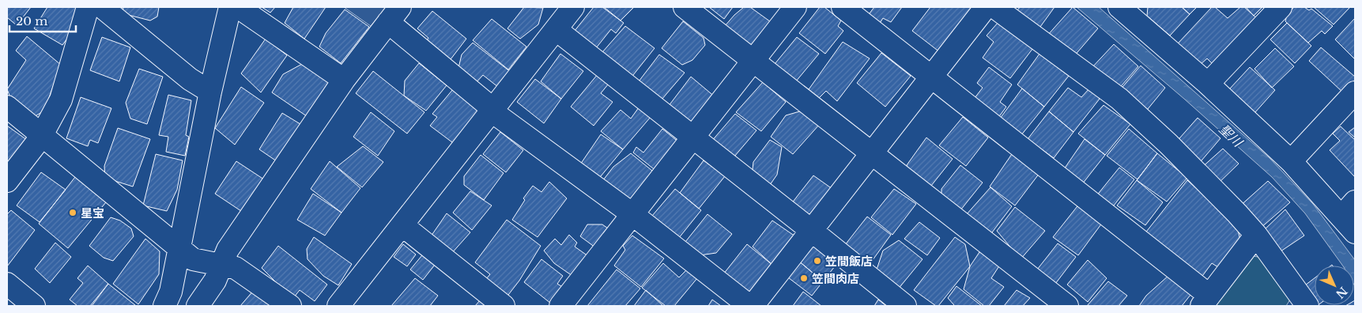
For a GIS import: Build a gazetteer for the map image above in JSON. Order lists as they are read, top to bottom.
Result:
{
  "water": ["聖川"],
  "places": ["星宝", "笠間飯店", "笠間肉店"],
  "scale_bar": "20 m",
  "north": "bottom right"
}
